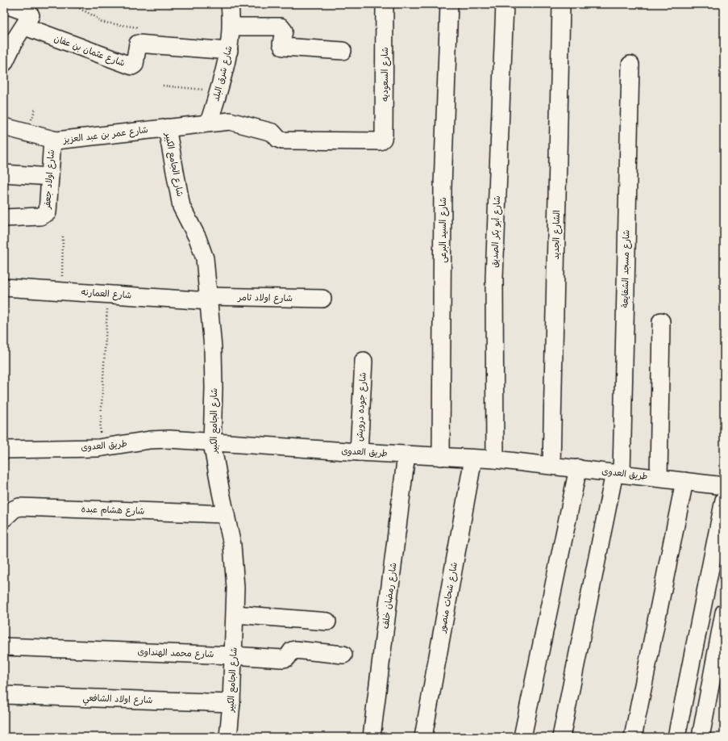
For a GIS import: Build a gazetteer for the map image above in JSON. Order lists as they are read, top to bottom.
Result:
{
  "streets": {
    "street": [
      "شارع عثمان بن عفان",
      "شارع شرق البلد",
      "شارع السعوديه",
      "شارع عمر بن عبد العزيز",
      "شارع الجامع الكبير",
      "شارع اولاد جعفر",
      "شارع السيد البرعى",
      "شارع أبو بكر الصديق",
      "الشارع الجديد",
      "شارع مسجد الشفايعة",
      "شارع العمارنه",
      "شارع اولاد تامر",
      "شارع جوده درويش",
      "طريق العدوى",
      "شارع هشام عبده",
      "شارع رمضان خلف",
      "شارع شحات منصور",
      "شارع محمد الهنداوى",
      "شارع اولاد الشافعي"
    ]
  },
  "crossings": [
    ["شارع شرق البلد", "شارع عمر بن عبد العزيز"],
    ["شارع السعوديه", "شارع عمر بن عبد العزيز"],
    ["شارع عمر بن عبد العزيز", "شارع الجامع الكبير"],
    ["شارع عمر بن عبد العزيز", "شارع اولاد جعفر"],
    ["شارع الجامع الكبير", "شارع العمارنه"],
    ["شارع الجامع الكبير", "شارع اولاد تامر"],
    ["شارع الجامع الكبير", "طريق العدوى"],
    ["شارع الجامع الكبير", "شارع هشام عبده"],
    ["شارع الجامع الكبير", "شارع محمد الهنداوى"],
    ["شارع الجامع الكبير", "شارع اولاد الشافعي"],
    ["شارع السيد البرعى", "طريق العدوى"],
    ["شارع أبو بكر الصديق", "طريق العدوى"],
    ["الشارع الجديد", "طريق العدوى"],
    ["شارع مسجد الشفايعة", "طريق العدوى"],
    ["شارع العمارنه", "شارع اولاد تامر"],
    ["شارع جوده درويش", "طريق العدوى"],
    ["طريق العدوى", "شارع رمضان خلف"],
    ["طريق العدوى", "شارع شحات منصور"]
  ]
}
